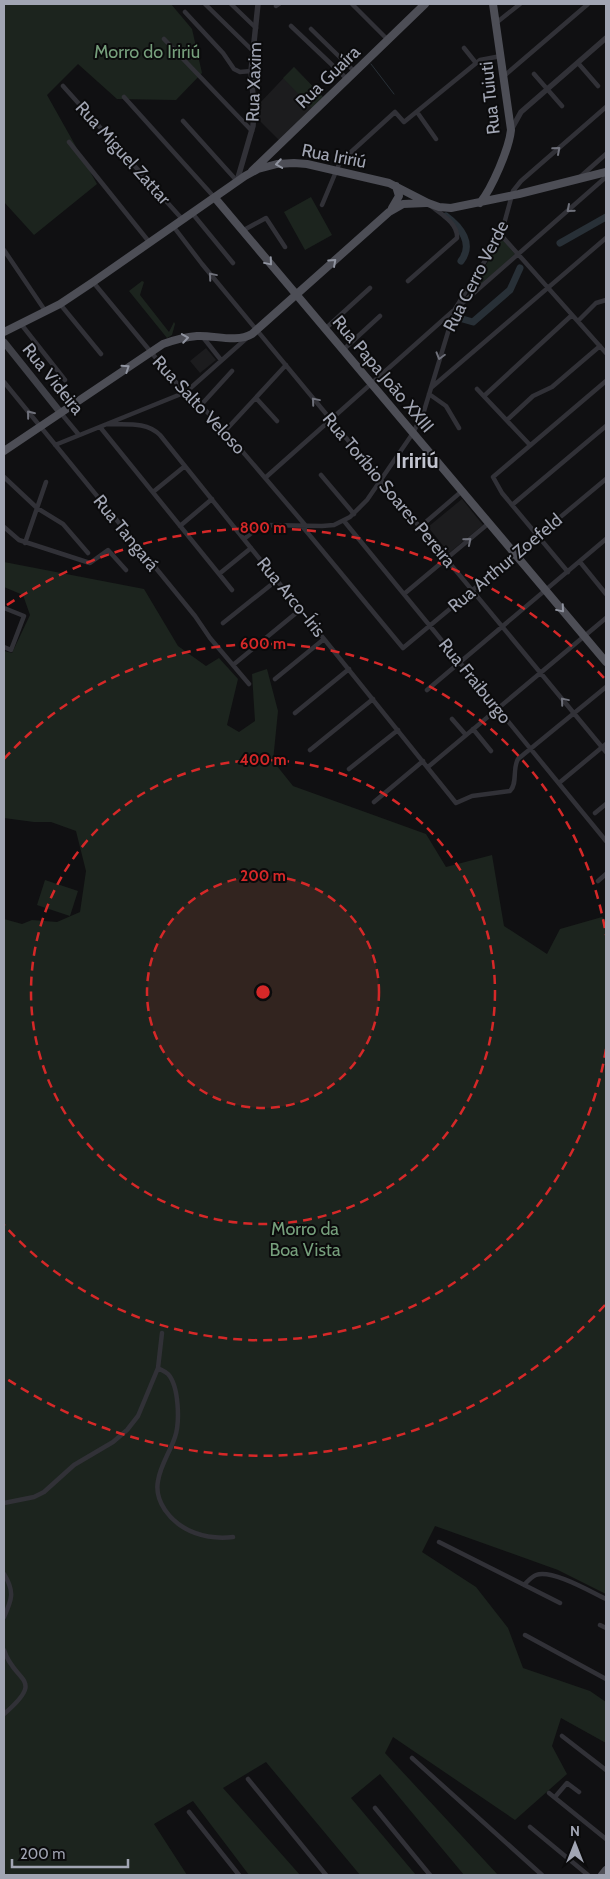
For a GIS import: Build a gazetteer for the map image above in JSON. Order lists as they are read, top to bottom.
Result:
{
  "streets": {
    "main road": [
      "Rua Guaíra",
      "Rua Tuiuti",
      "Rua Iririú",
      "Rua Papa João XXIII",
      "Rua Videira"
    ],
    "street": [
      "Rua Xaxim",
      "Rua Miguel Zattar",
      "Rua Cerro Verde",
      "Rua Salto Veloso",
      "Rua Toríbio Soares Pereira",
      "Rua Tangará",
      "Rua Arthur Zoefeld",
      "Rua Arco-Íris",
      "Rua Fraiburgo"
    ]
  },
  "crossings": [
    ["Rua Guaíra", "Rua Iririú"],
    ["Rua Xaxim", "Rua Iririú"],
    ["Rua Tuiuti", "Rua Iririú"],
    ["Rua Miguel Zattar", "Rua Iririú"],
    ["Rua Iririú", "Rua Cerro Verde"],
    ["Rua Iririú", "Rua Papa João XXIII"],
    ["Rua Iririú", "Rua Salto Veloso"],
    ["Rua Iririú", "Rua Toríbio Soares Pereira"],
    ["Rua Cerro Verde", "Rua Papa João XXIII"],
    ["Rua Cerro Verde", "Rua Salto Veloso"],
    ["Rua Cerro Verde", "Rua Toríbio Soares Pereira"],
    ["Rua Cerro Verde", "Rua Arco-Íris"],
    ["Rua Cerro Verde", "Rua Fraiburgo"],
    ["Rua Papa João XXIII", "Rua Arthur Zoefeld"],
    ["Rua Salto Veloso", "Rua Arthur Zoefeld"],
    ["Rua Toríbio Soares Pereira", "Rua Arthur Zoefeld"],
    ["Rua Arthur Zoefeld", "Rua Fraiburgo"],
    ["Rua Arco-Íris", "Rua Fraiburgo"]
  ],
  "one_way": ["Rua Toríbio Soares Pereira"],
  "districts": ["Iririú"],
  "parks": ["Morro do Iririú", "Morro da Boa Vista"],
  "scale_bar": "200 m",
  "north": "top",
  "rings": [
    "800 m",
    "600 m",
    "400 m",
    "200 m"
  ]
}
